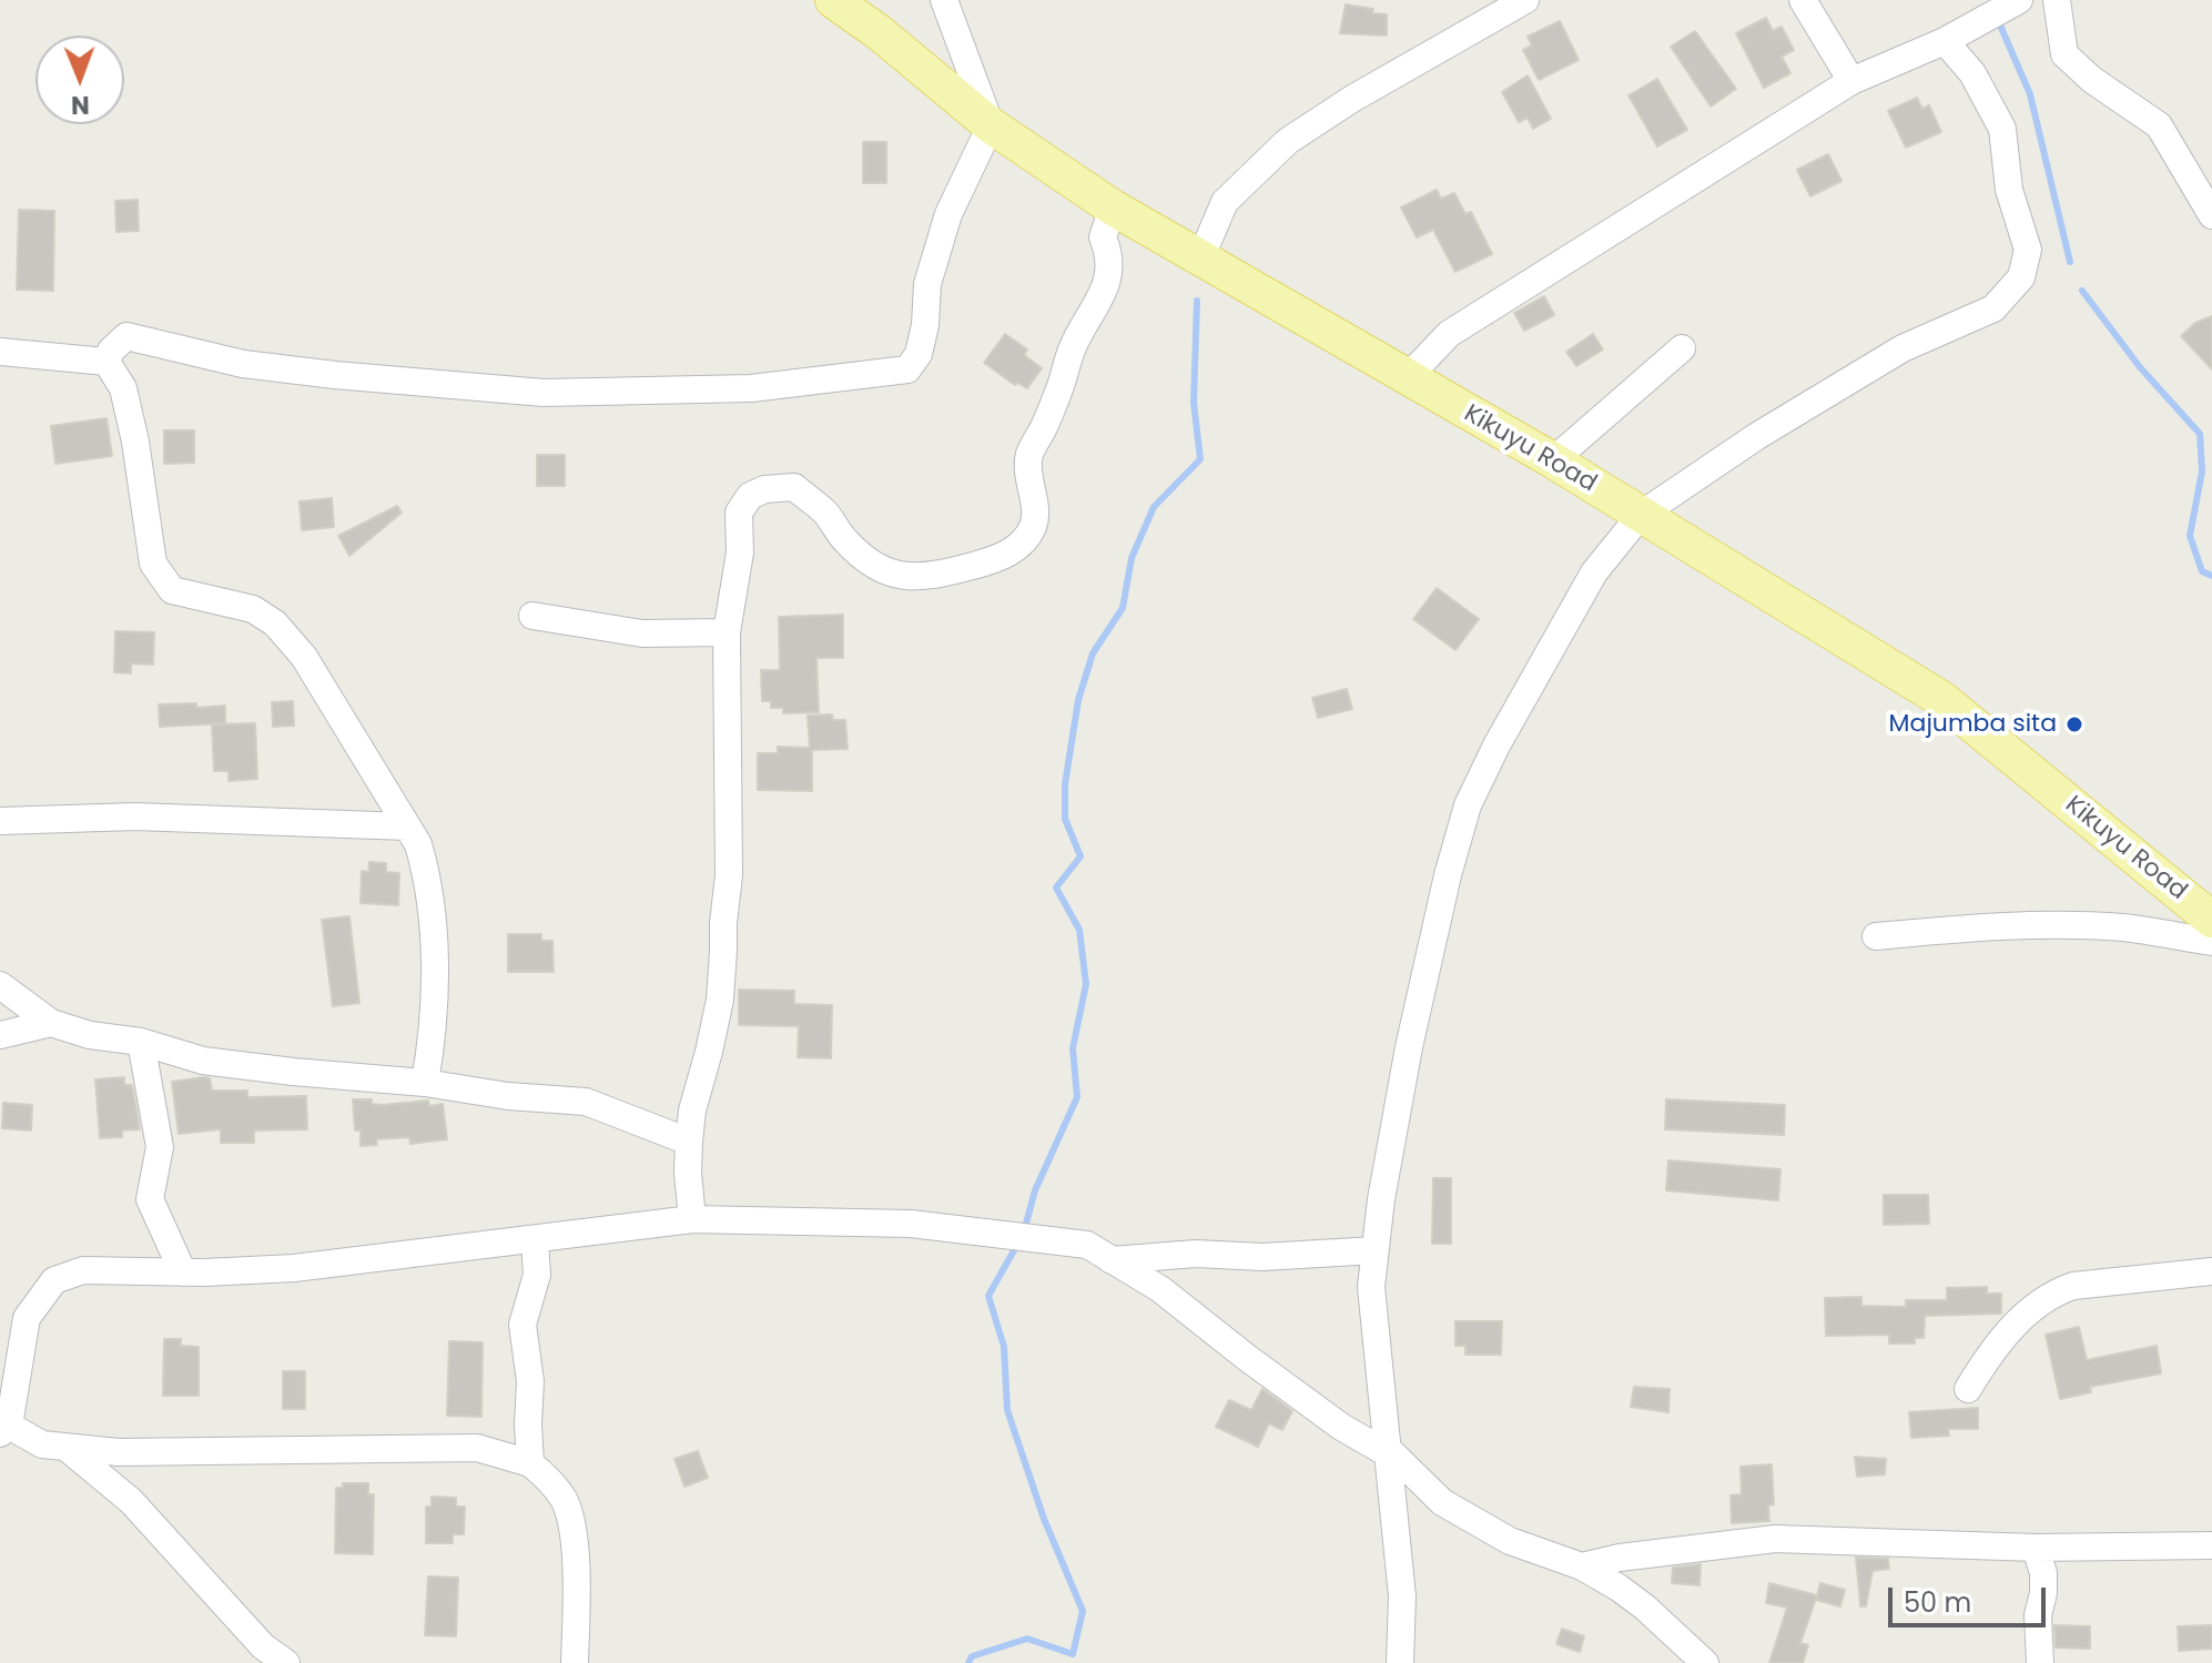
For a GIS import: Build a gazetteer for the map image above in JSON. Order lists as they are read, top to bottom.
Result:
{
  "streets": {
    "main road": ["Kikuyu Road"]
  },
  "places": ["Majumba sita"],
  "scale_bar": "50 m",
  "north": "bottom"
}
